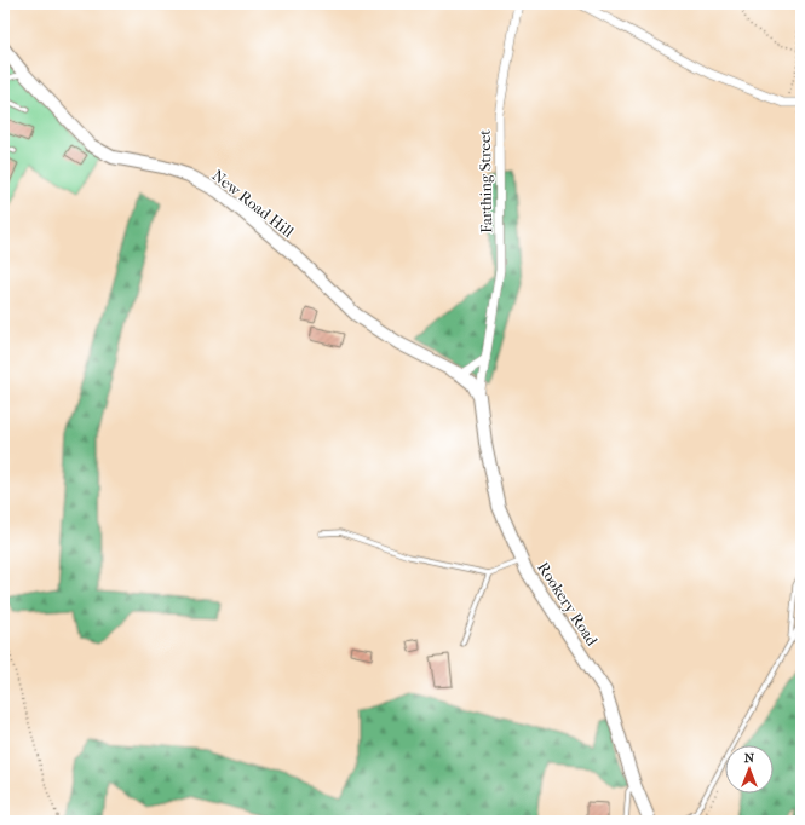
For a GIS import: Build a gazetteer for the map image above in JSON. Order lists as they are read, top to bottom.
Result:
{
  "streets": {
    "street": ["Farthing Street", "New Road Hill", "Rookery Road"]
  },
  "crossings": [
    ["Farthing Street", "New Road Hill"],
    ["Farthing Street", "Rookery Road"],
    ["New Road Hill", "Rookery Road"]
  ],
  "north": "top"
}
